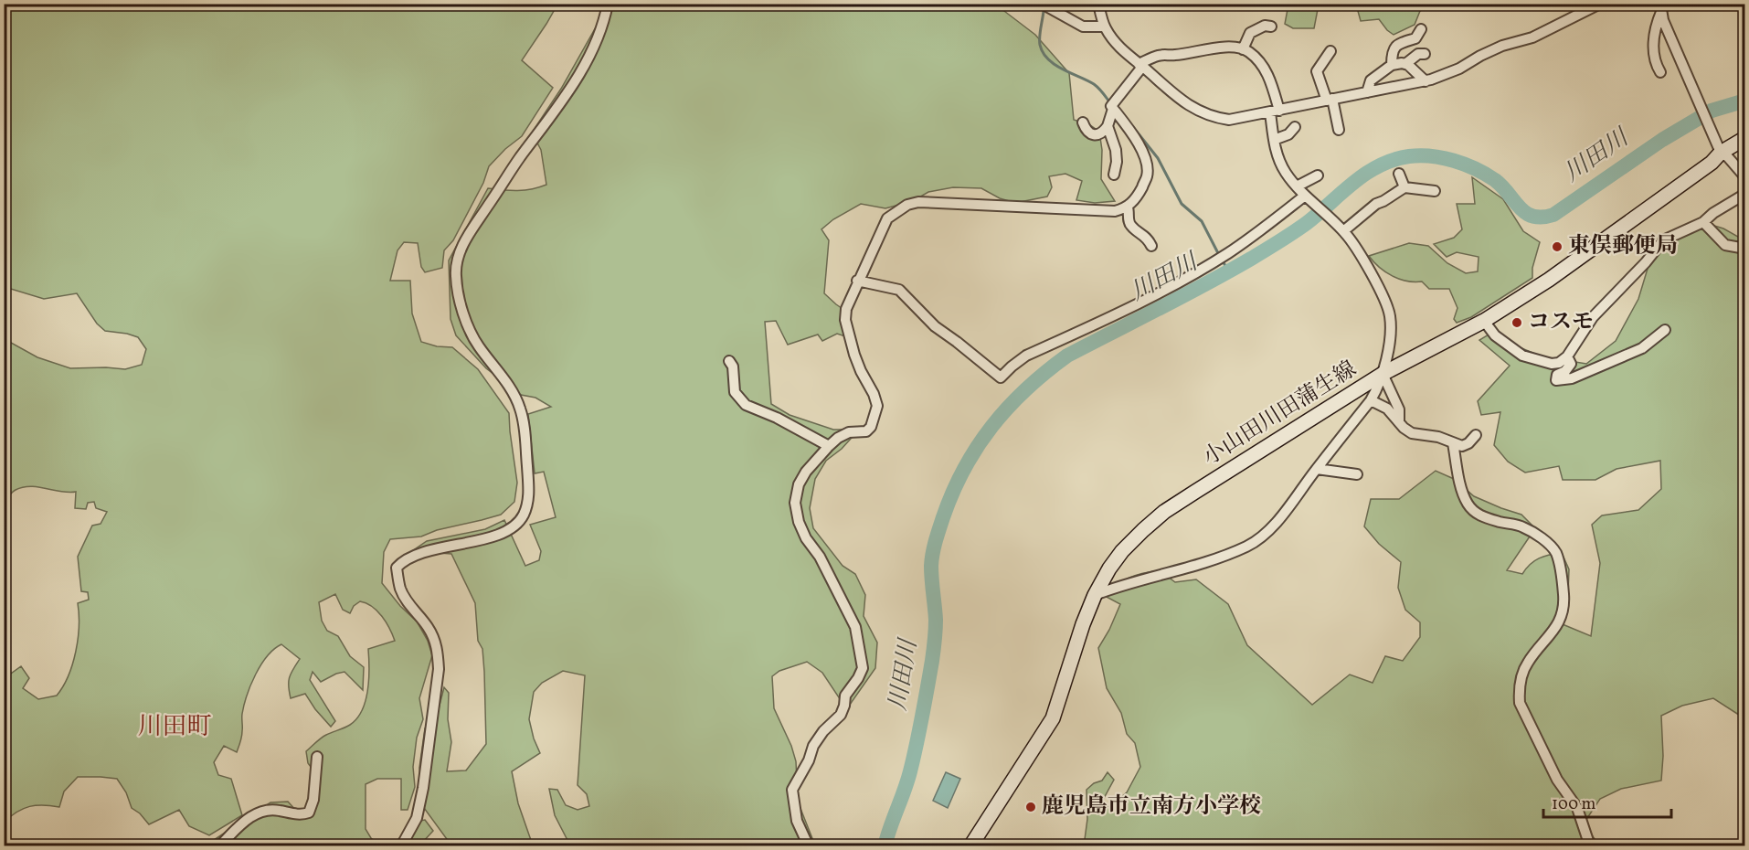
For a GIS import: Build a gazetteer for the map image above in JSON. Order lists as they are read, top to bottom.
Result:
{
  "streets": {
    "main road": ["小山田川田蒲生線"]
  },
  "districts": ["川田町"],
  "water": ["川田川"],
  "places": ["東俣郵便局", "コスモ", "鹿児島市立南方小学校"],
  "scale_bar": "100 m"
}
